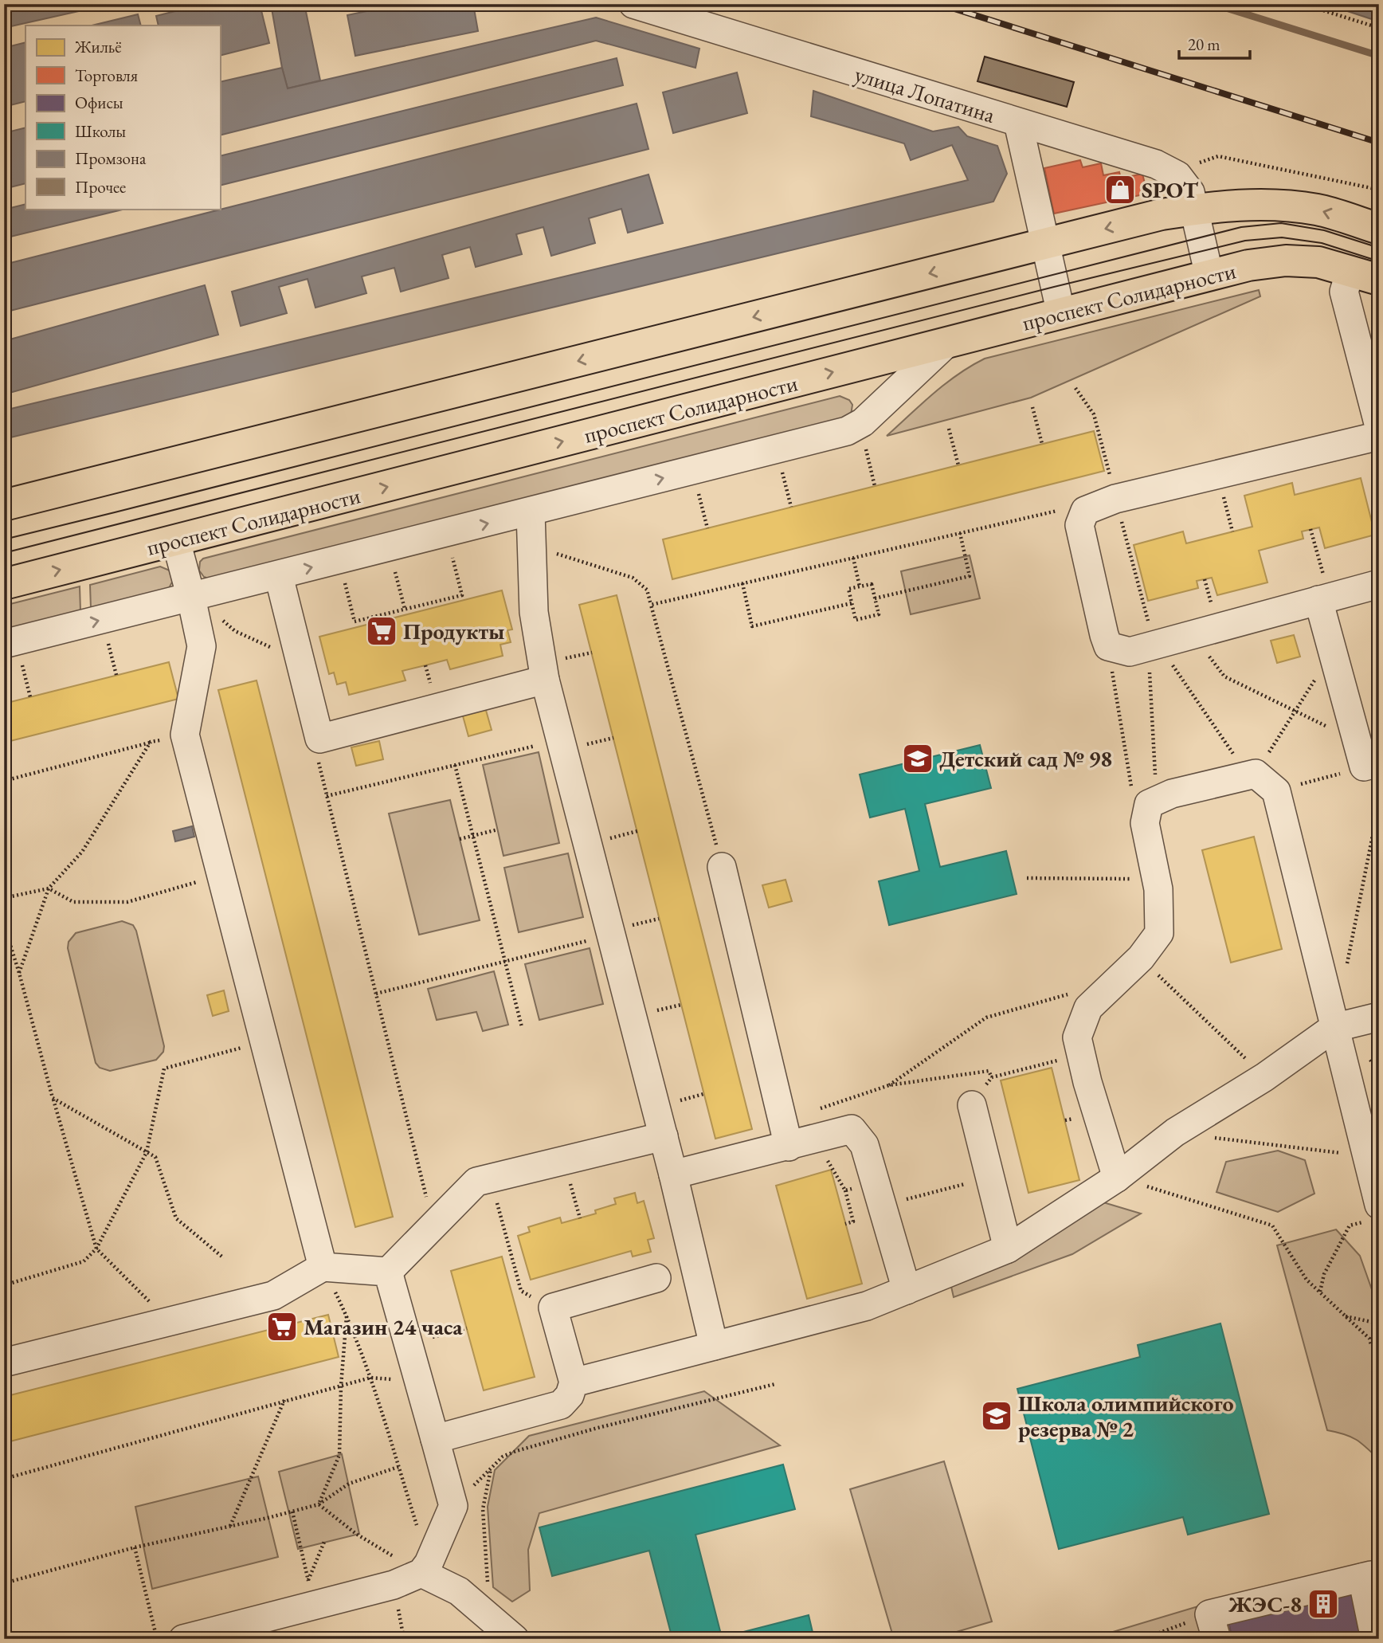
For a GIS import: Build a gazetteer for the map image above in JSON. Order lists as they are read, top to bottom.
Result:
{
  "streets": {
    "main road": ["проспект Солидарности"],
    "street": ["улица Лопатина"]
  },
  "places": {
    "shop": ["SPOT"],
    "supermarket": ["Продукты", "Магазин 24 часа"],
    "school or university": ["Детский сад № 98", "Школа олимпийского резерва № 2"],
    "building": ["ЖЭС-8"]
  },
  "legend": [
    "Жильё",
    "Торговля",
    "Офисы",
    "Школы",
    "Промзона",
    "Прочее"
  ],
  "scale_bar": "20 m"
}
